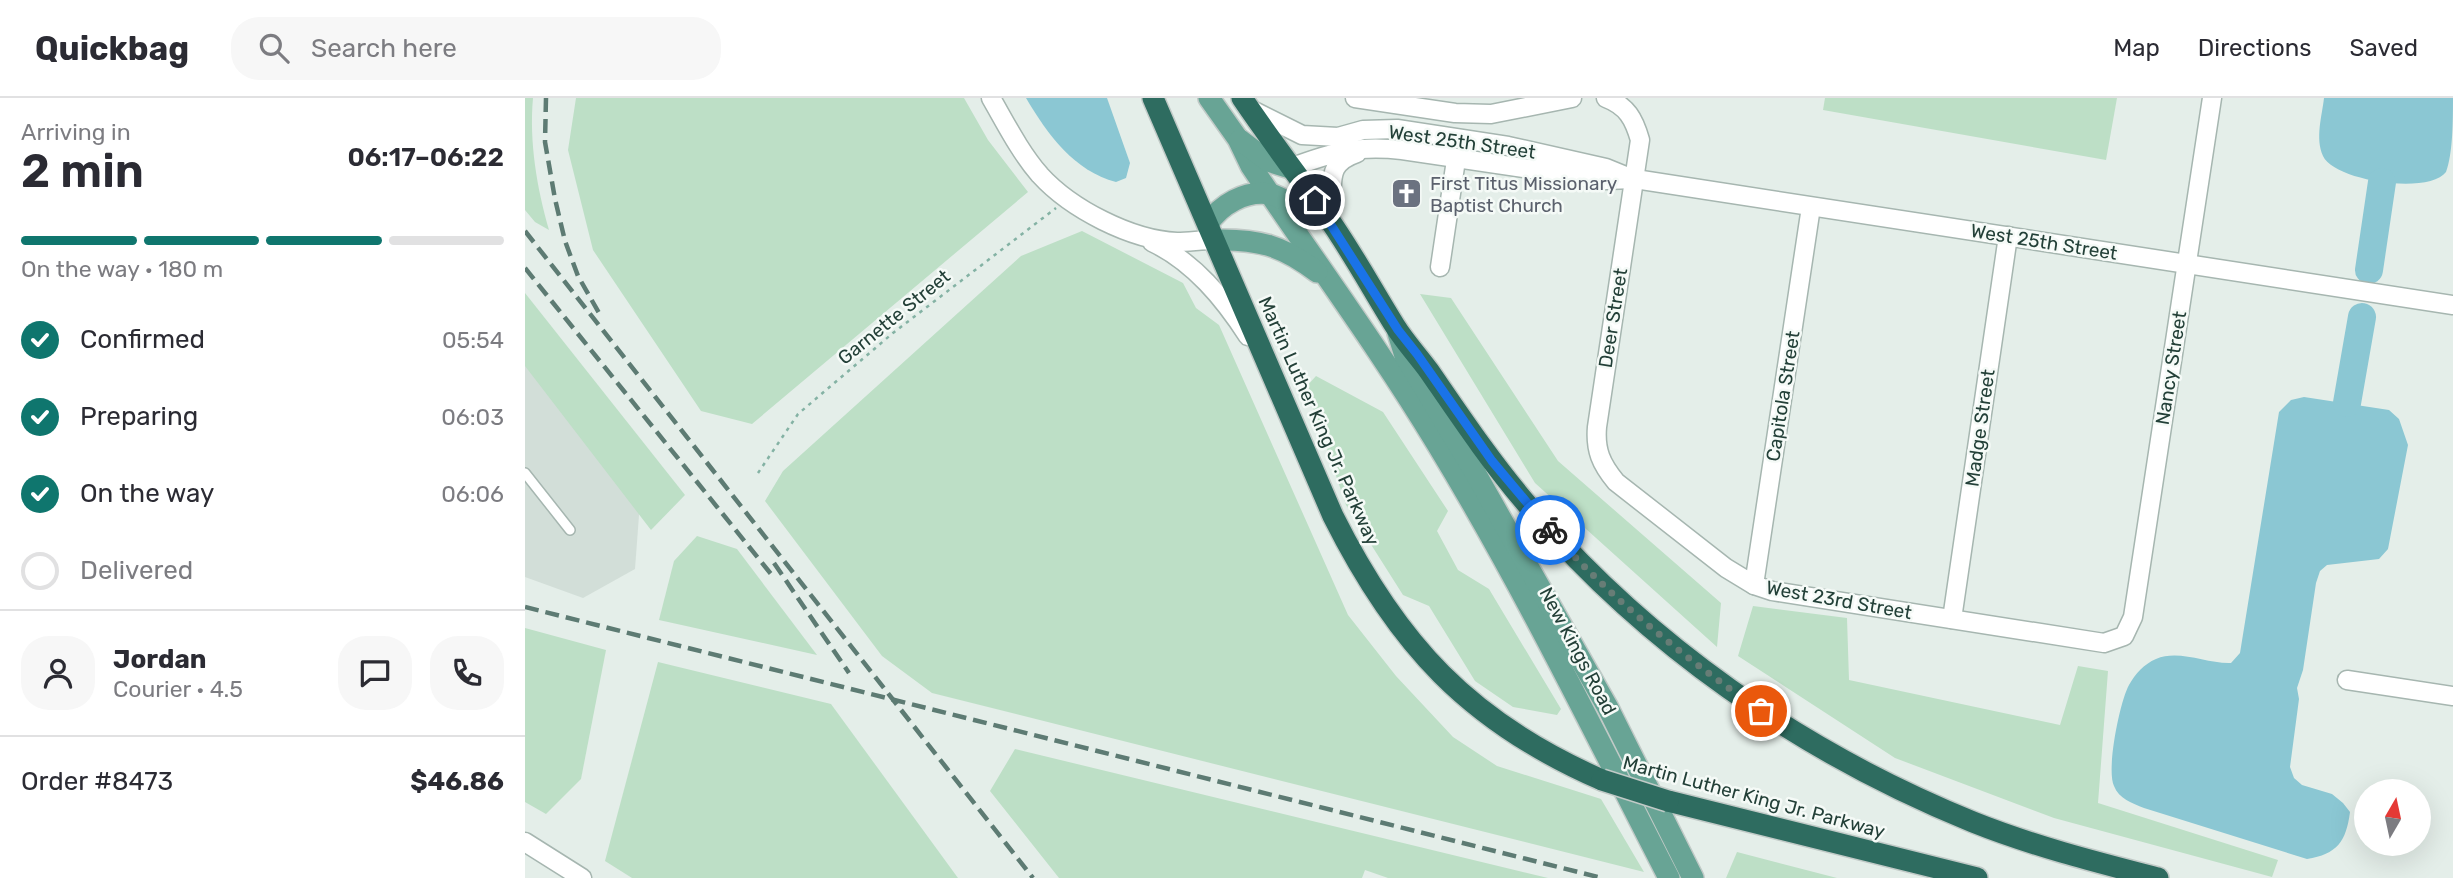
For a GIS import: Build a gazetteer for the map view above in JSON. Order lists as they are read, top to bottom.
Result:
{
  "streets": {
    "highway": ["Martin Luther King Jr. Parkway", "New Kings Road"],
    "street": [
      "West 25th Street",
      "Deer Street",
      "Nancy Street",
      "Capitola Street",
      "Madge Street",
      "West 23rd Street"
    ],
    "path": ["Garnette Street"]
  },
  "crossings": [
    ["West 25th Street", "Deer Street"],
    ["West 25th Street", "Nancy Street"],
    ["West 25th Street", "Capitola Street"],
    ["West 25th Street", "Madge Street"],
    ["West 25th Street", "New Kings Road"],
    ["Deer Street", "West 23rd Street"],
    ["Nancy Street", "West 23rd Street"],
    ["Capitola Street", "West 23rd Street"],
    ["Madge Street", "West 23rd Street"]
  ],
  "places": {
    "church": ["First Titus Missionary Baptist Church"]
  },
  "north": "top",
  "page": {
    "header": "Quickbag",
    "search": "Search here",
    "nav": ["Map", "Directions", "Saved"],
    "heading": ["2 min", "Arriving in", "06:17–06:22"],
    "panel": [
      "Jordan",
      "Courier · 4.5",
      "Order #8473",
      "$46.86"
    ],
    "bar": "On the way · 180 m",
    "list": [
      ["Confirmed", "05:54"],
      ["Preparing", "06:03"],
      ["On the way", "06:06"],
      "Delivered"
    ]
  }
}
